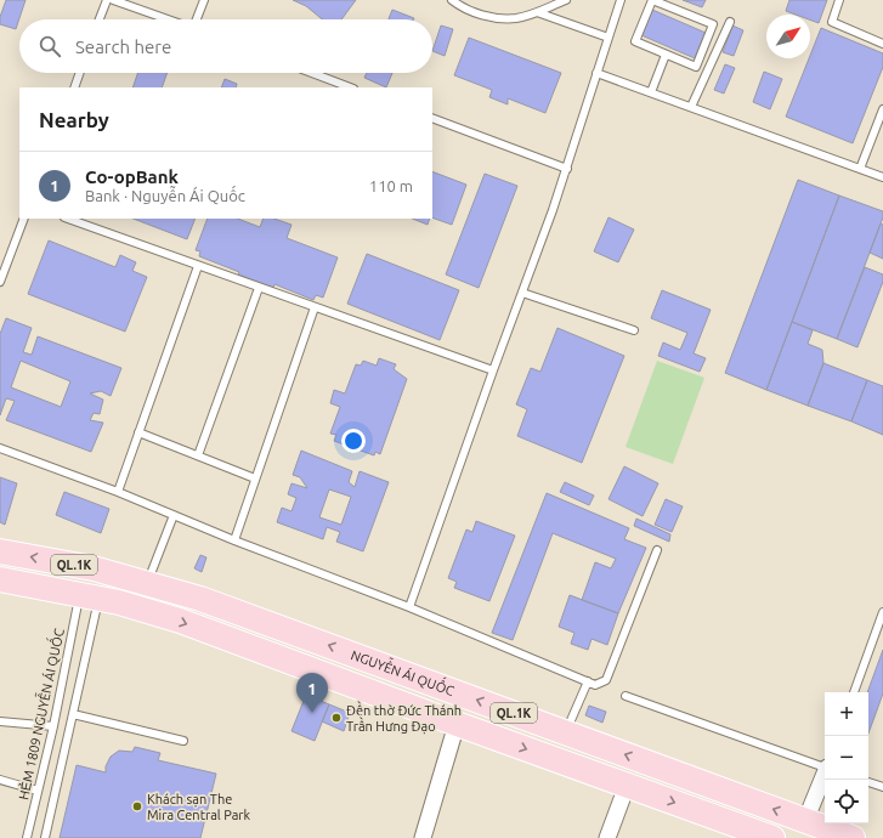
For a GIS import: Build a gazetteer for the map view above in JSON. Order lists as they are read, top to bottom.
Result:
{
  "streets": {
    "main road": ["QL.1K", "NGUYỄN ÁI QUỐC"],
    "lane": ["HẺM 1809 NGUYỄN ÁI QUỐC"]
  },
  "crossings": [
    ["QL.1K", "HẺM 1809 NGUYỄN ÁI QUỐC"]
  ],
  "places": ["Đền thờ Đức Thánh Trần Hưng Đạo", "Khách sạn The Mira Central Park"],
  "north": "top right",
  "page": {
    "search": "Search here",
    "heading": "Nearby",
    "list": [
      {
        "mark": "1",
        "name": "Co-opBank",
        "note": "Bank · Nguyễn Ái Quốc",
        "value": "110 m"
      }
    ],
    "pins": "1",
    "map_buttons": ["+", "−"]
  }
}
